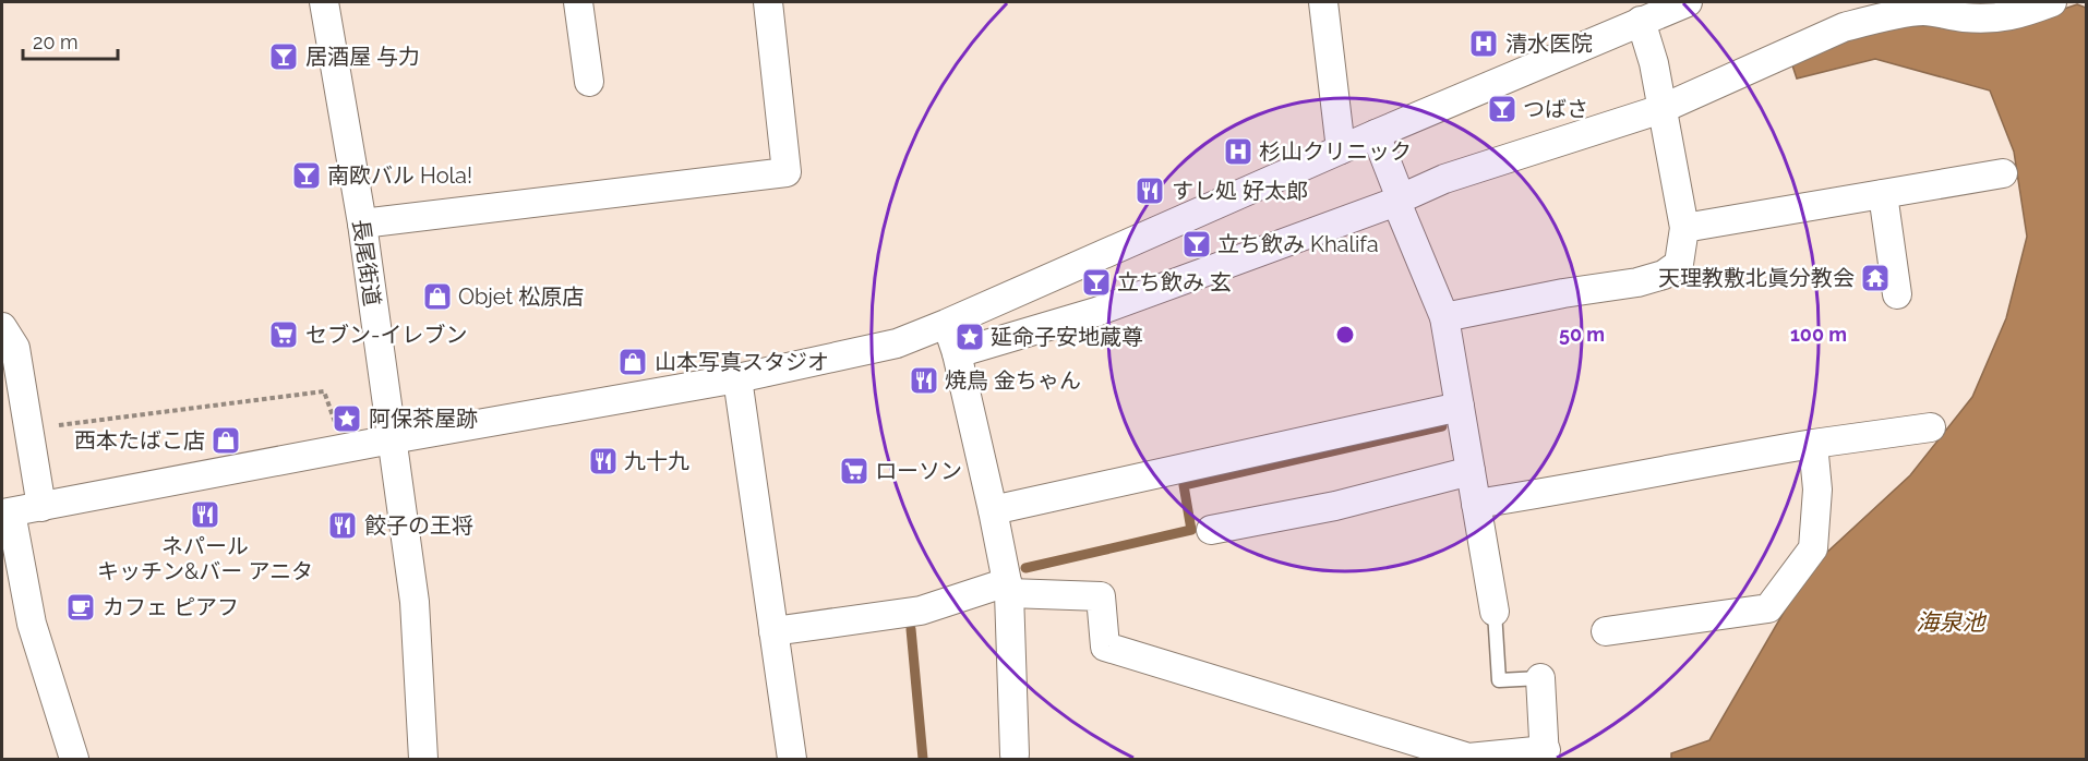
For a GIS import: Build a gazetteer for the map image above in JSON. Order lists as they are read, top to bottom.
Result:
{
  "streets": {
    "street": ["長尾街道"]
  },
  "water": ["海泉池"],
  "places": {
    "hospital": ["清水医院", "杉山クリニック"],
    "bar": [
      "居酒屋 与力",
      "つばさ",
      "南欧バル Hola!",
      "立ち飲み Khalifa",
      "立ち飲み 玄"
    ],
    "restaurant": [
      "すし処 好太郎",
      "焼鳥 金ちゃん",
      "九十九",
      "ネパール キッチン&バー アニタ",
      "餃子の王将"
    ],
    "temple": ["天理教敷北眞分教会"],
    "shop": ["Objet 松原店", "山本写真スタジオ", "西本たばこ店"],
    "supermarket": ["セブン-イレブン", "ローソン"],
    "place": ["延命子安地蔵尊", "阿保茶屋跡"],
    "cafe": ["カフェ ピアフ"]
  },
  "scale_bar": "20 m",
  "rings": ["50 m", "100 m"]
}
